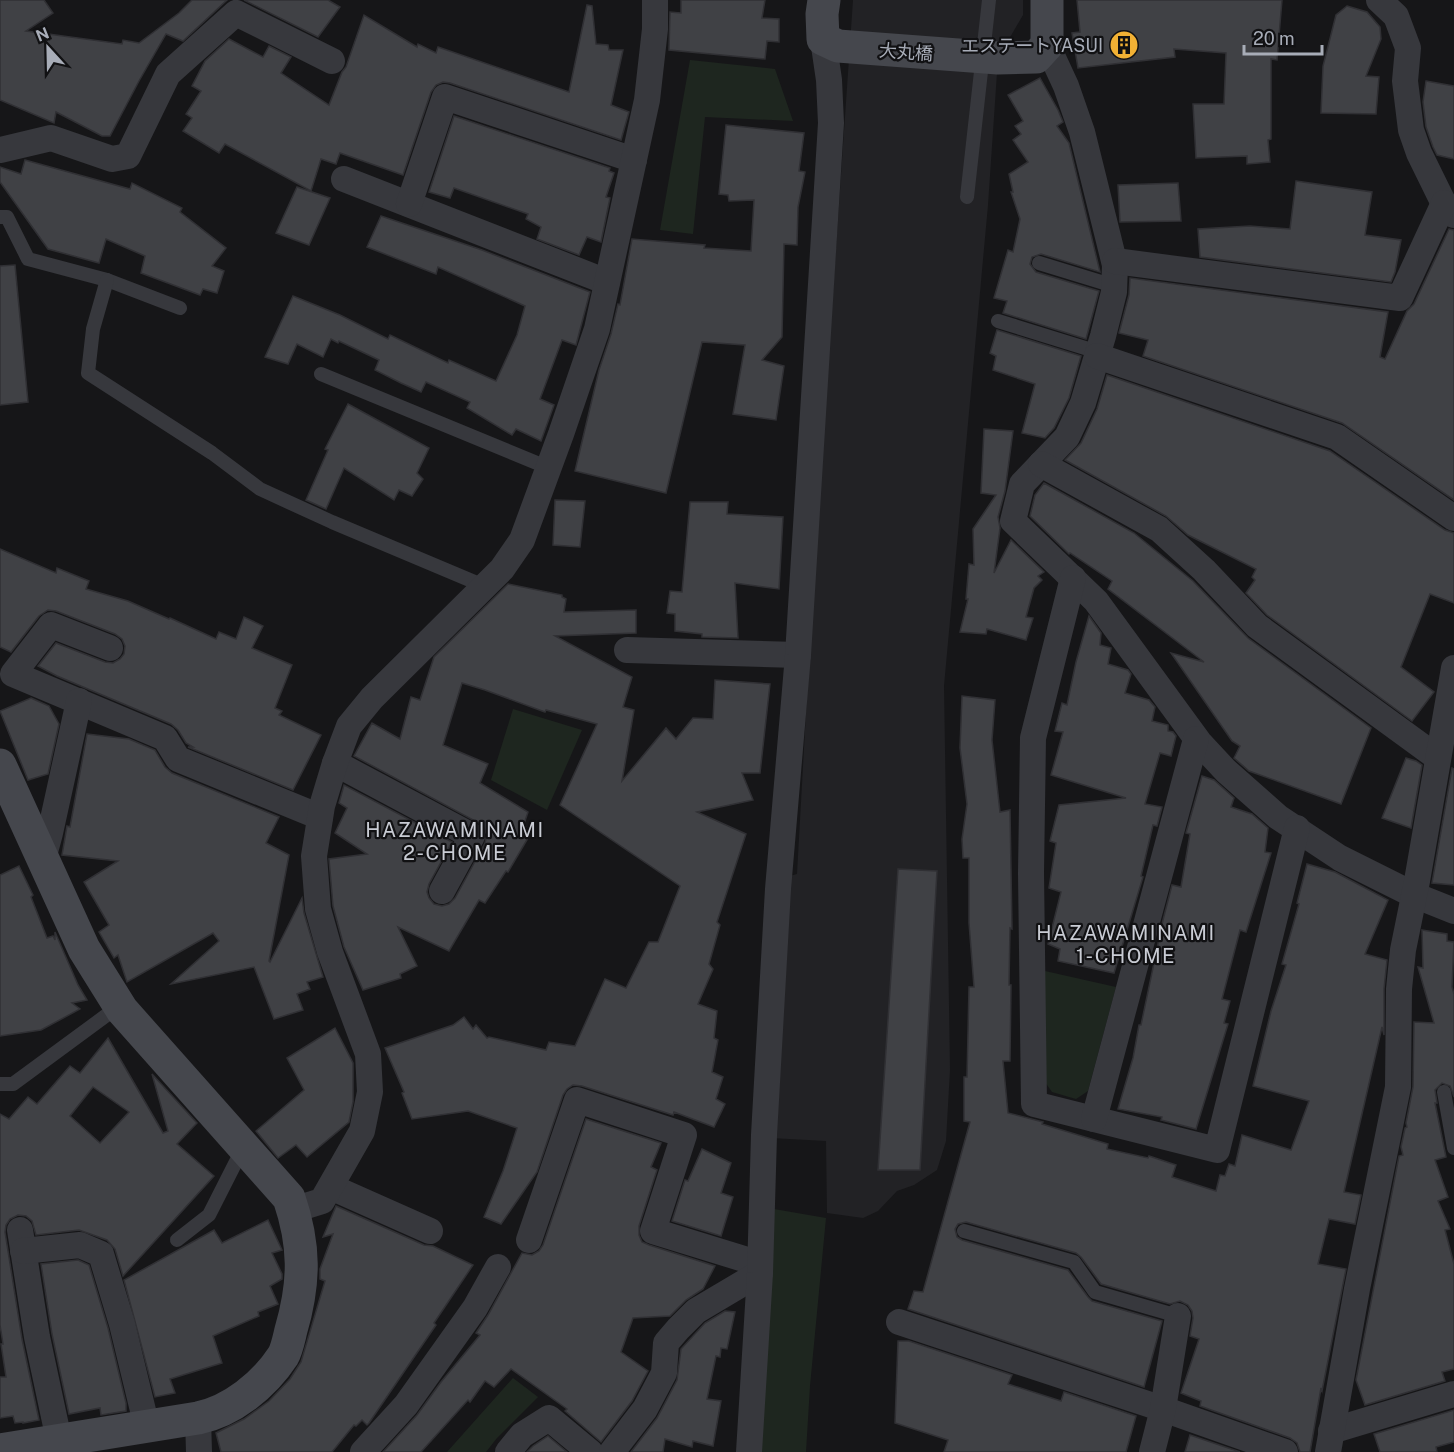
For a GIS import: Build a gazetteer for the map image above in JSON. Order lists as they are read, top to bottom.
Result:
{
  "streets": {
    "street": ["大丸橋"]
  },
  "districts": ["HAZAWAMINAMI 2-CHOME", "HAZAWAMINAMI 1-CHOME"],
  "places": {
    "building": ["エステートYASUI"]
  },
  "scale_bar": "20 m",
  "north": "top"
}
